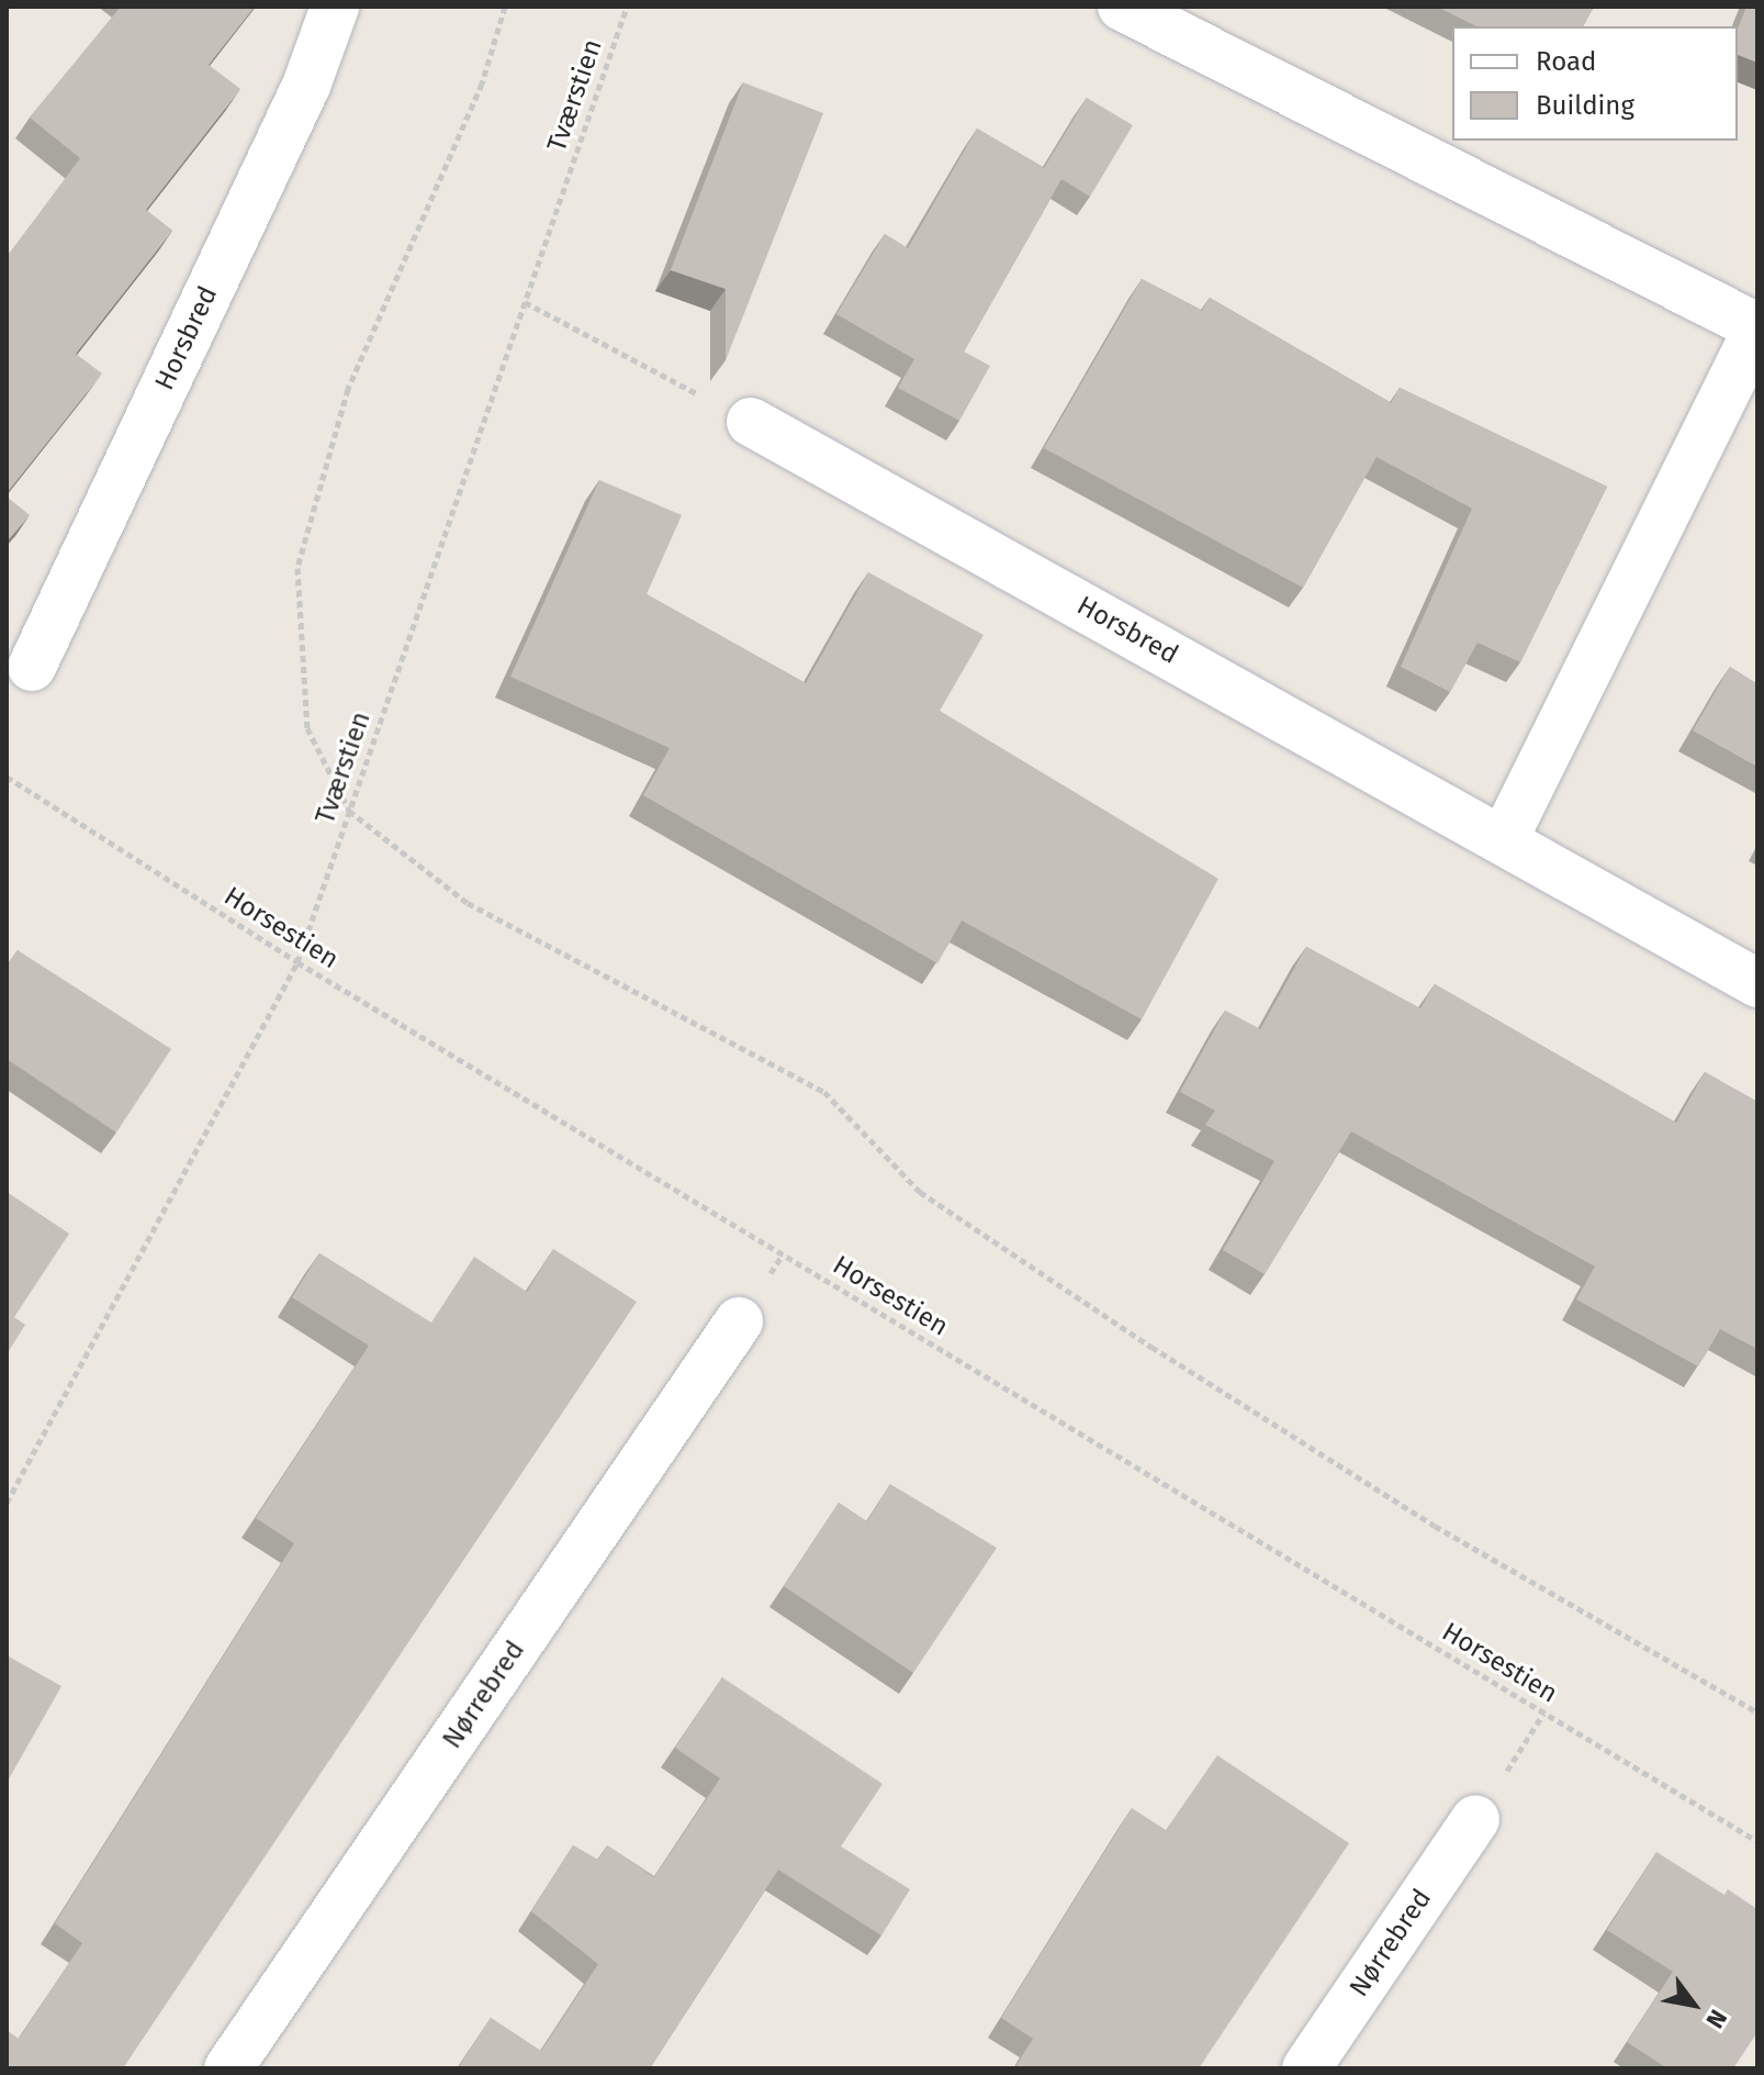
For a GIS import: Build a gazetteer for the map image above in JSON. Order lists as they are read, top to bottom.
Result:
{
  "streets": {
    "street": ["Horsbred", "Nørrebred"],
    "path": ["Tværstien", "Horsestien"]
  },
  "crossings": [
    ["Tværstien", "Horsestien"]
  ],
  "legend": ["Road", "Building"],
  "north": "bottom right"
}
